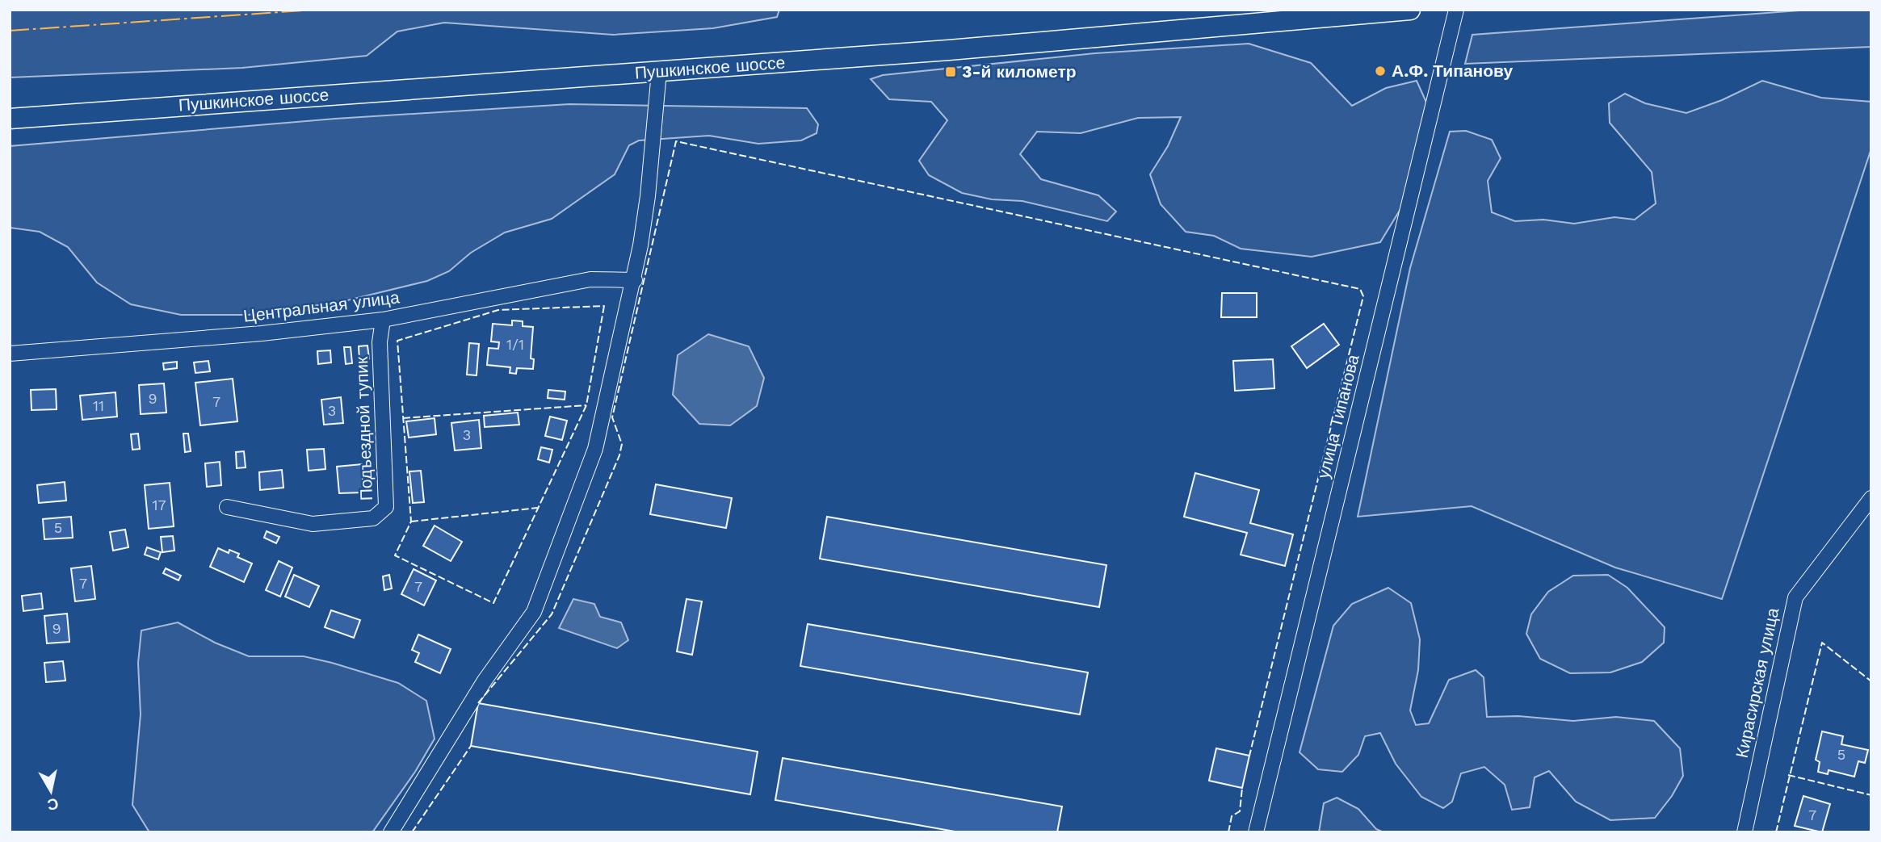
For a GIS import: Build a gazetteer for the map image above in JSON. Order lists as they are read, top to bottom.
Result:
{
  "streets": {
    "main road": ["Пушкинское шоссе"],
    "street": [
      "Центральная улица",
      "улица Типанова",
      "Подъездной тупик",
      "Кирасирская улица"
    ]
  },
  "crossings": [
    ["Центральная улица", "Подъездной тупик"]
  ],
  "places": {
    "other": ["А.Ф. Типанову"],
    "transit": ["3-й километр"]
  },
  "house_numbers": [
    "1/1",
    "9",
    "7",
    "11",
    "3",
    "3",
    "17",
    "5",
    "7",
    "7",
    "9",
    "5",
    "7"
  ],
  "north": "bottom"
}
